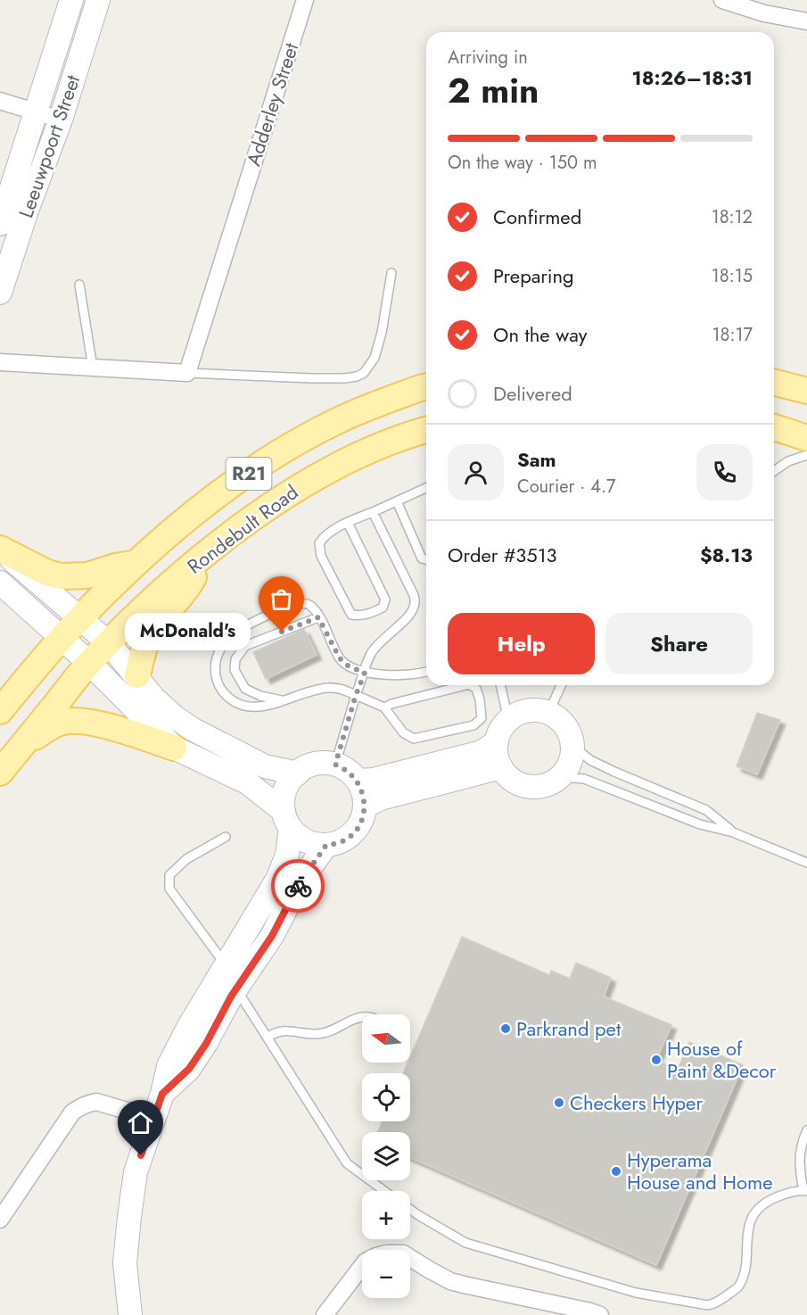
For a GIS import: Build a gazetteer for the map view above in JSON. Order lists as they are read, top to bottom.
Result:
{
  "streets": {
    "main road": ["R21", "Rondebult Road"],
    "street": ["Adderley Street", "Leeuwpoort Street"]
  },
  "places": [
    "McDonald's",
    "Parkrand pet",
    "House of Paint &Decor",
    "Checkers Hyper",
    "Hyperama House and Home"
  ],
  "north": "left",
  "page": {
    "heading": ["2 min", "Arriving in", "18:26–18:31"],
    "panel": [
      "Sam",
      "Courier · 4.7",
      "Order #3513",
      "$8.13"
    ],
    "bar": "On the way · 150 m",
    "list": [
      ["Confirmed", "18:12"],
      ["Preparing", "18:15"],
      ["On the way", "18:17"],
      "Delivered"
    ],
    "buttons": ["Help", "Share"],
    "bubble": "McDonald's",
    "map_buttons": ["+", "−"]
  }
}
